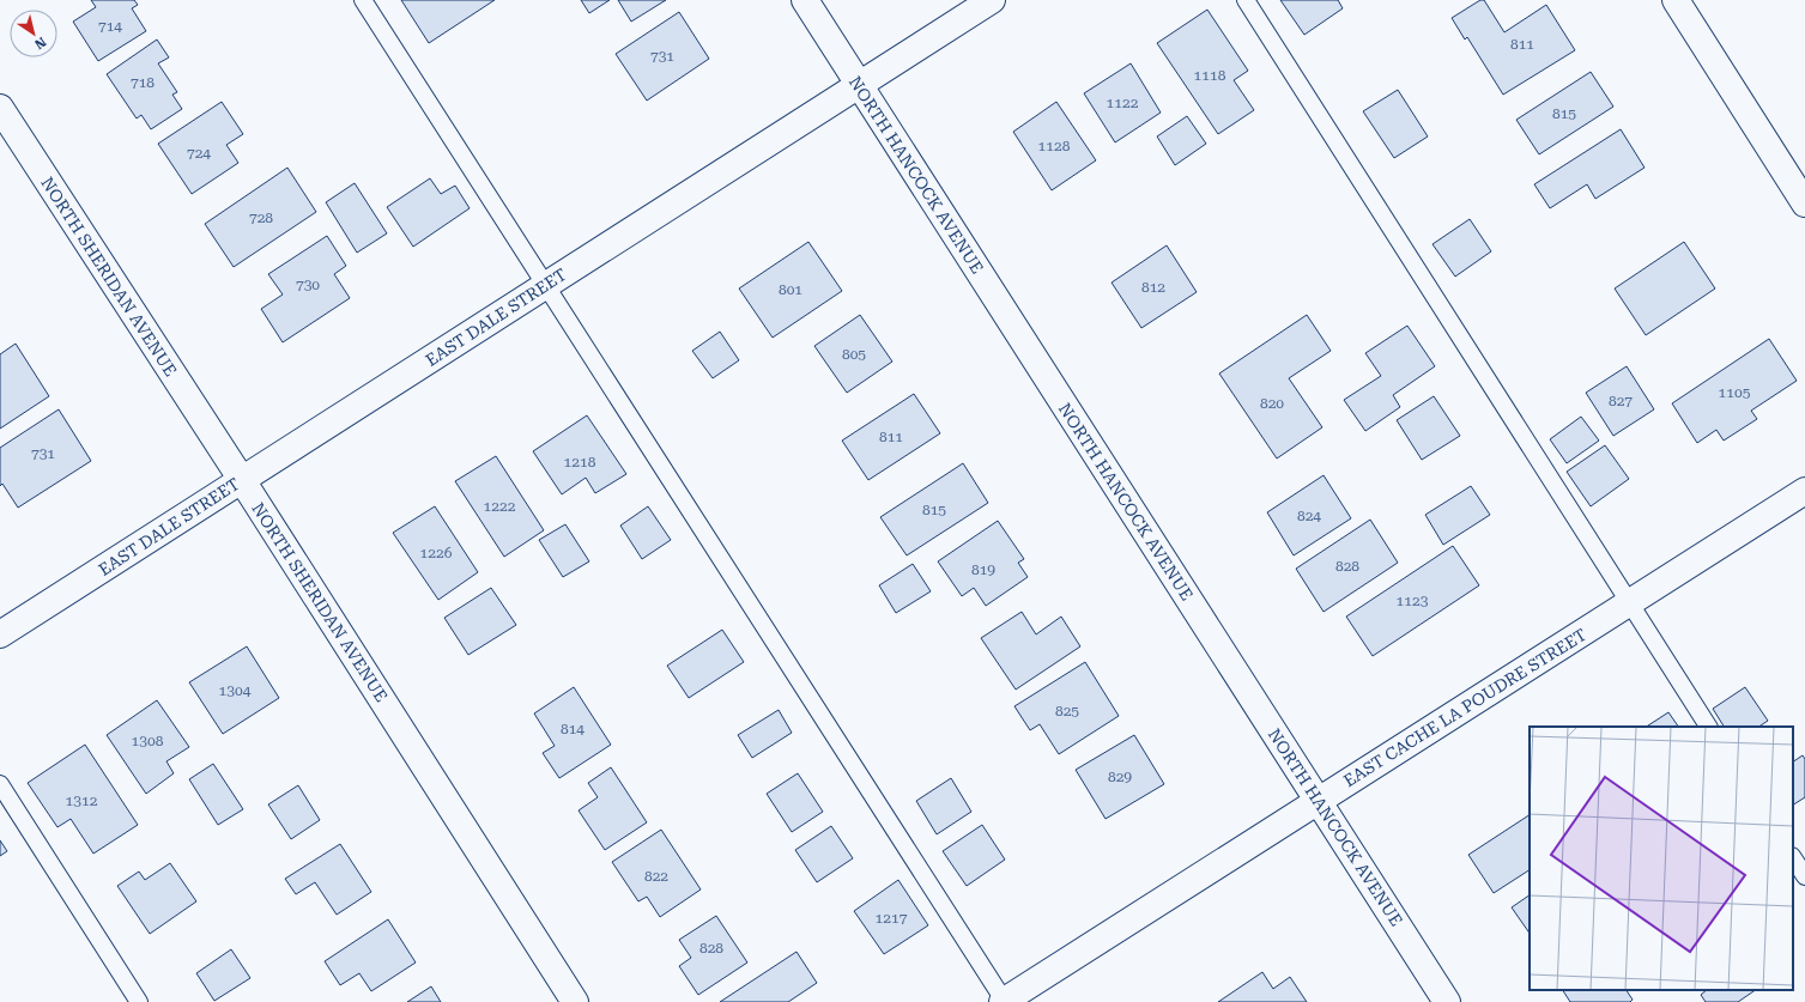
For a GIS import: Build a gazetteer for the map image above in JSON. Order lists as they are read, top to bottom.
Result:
{
  "streets": {
    "street": [
      "NORTH HANCOCK AVENUE",
      "NORTH SHERIDAN AVENUE",
      "EAST DALE STREET",
      "EAST CACHE LA POUDRE STREET"
    ]
  },
  "crossings": [
    ["NORTH HANCOCK AVENUE", "EAST DALE STREET"],
    ["NORTH HANCOCK AVENUE", "EAST CACHE LA POUDRE STREET"],
    ["NORTH SHERIDAN AVENUE", "EAST DALE STREET"]
  ],
  "house_numbers": [
    "714",
    "811",
    "731",
    "1118",
    "718",
    "1122",
    "815",
    "1128",
    "724",
    "728",
    "730",
    "812",
    "801",
    "805",
    "1105",
    "827",
    "820",
    "811",
    "731",
    "1218",
    "1222",
    "815",
    "824",
    "1226",
    "828",
    "819",
    "1123",
    "1304",
    "825",
    "814",
    "1308",
    "829",
    "1312",
    "822",
    "1217",
    "828"
  ],
  "north": "bottom right"
}
